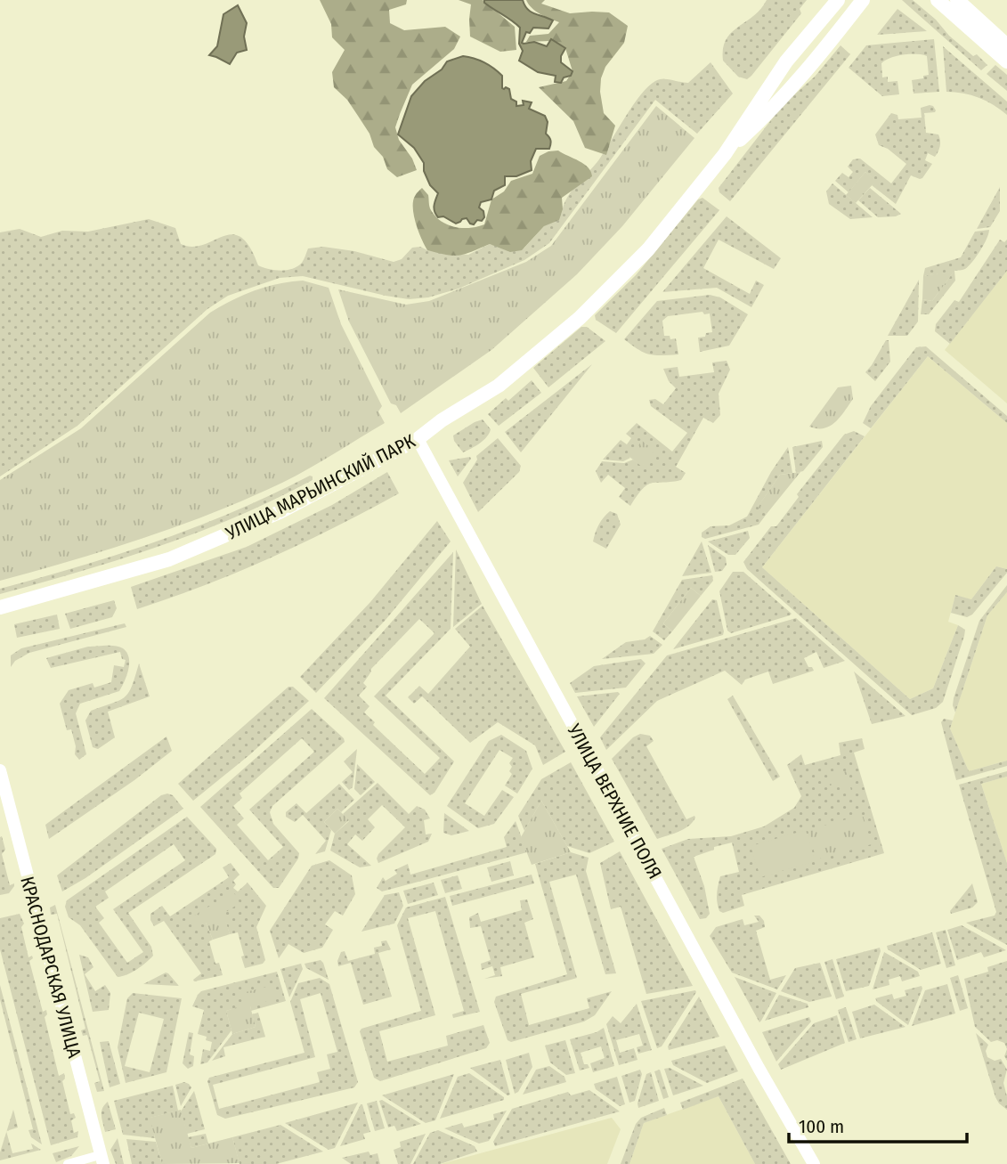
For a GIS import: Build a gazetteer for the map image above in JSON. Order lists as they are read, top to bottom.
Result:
{
  "streets": {
    "main road": ["УЛИЦА МАРЬИНСКИЙ ПАРК"],
    "street": ["УЛИЦА ВЕРХНИЕ ПОЛЯ", "КРАСНОДАРСКАЯ УЛИЦА"]
  },
  "crossings": [
    ["УЛИЦА МАРЬИНСКИЙ ПАРК", "УЛИЦА ВЕРХНИЕ ПОЛЯ"]
  ],
  "scale_bar": "100 m"
}
